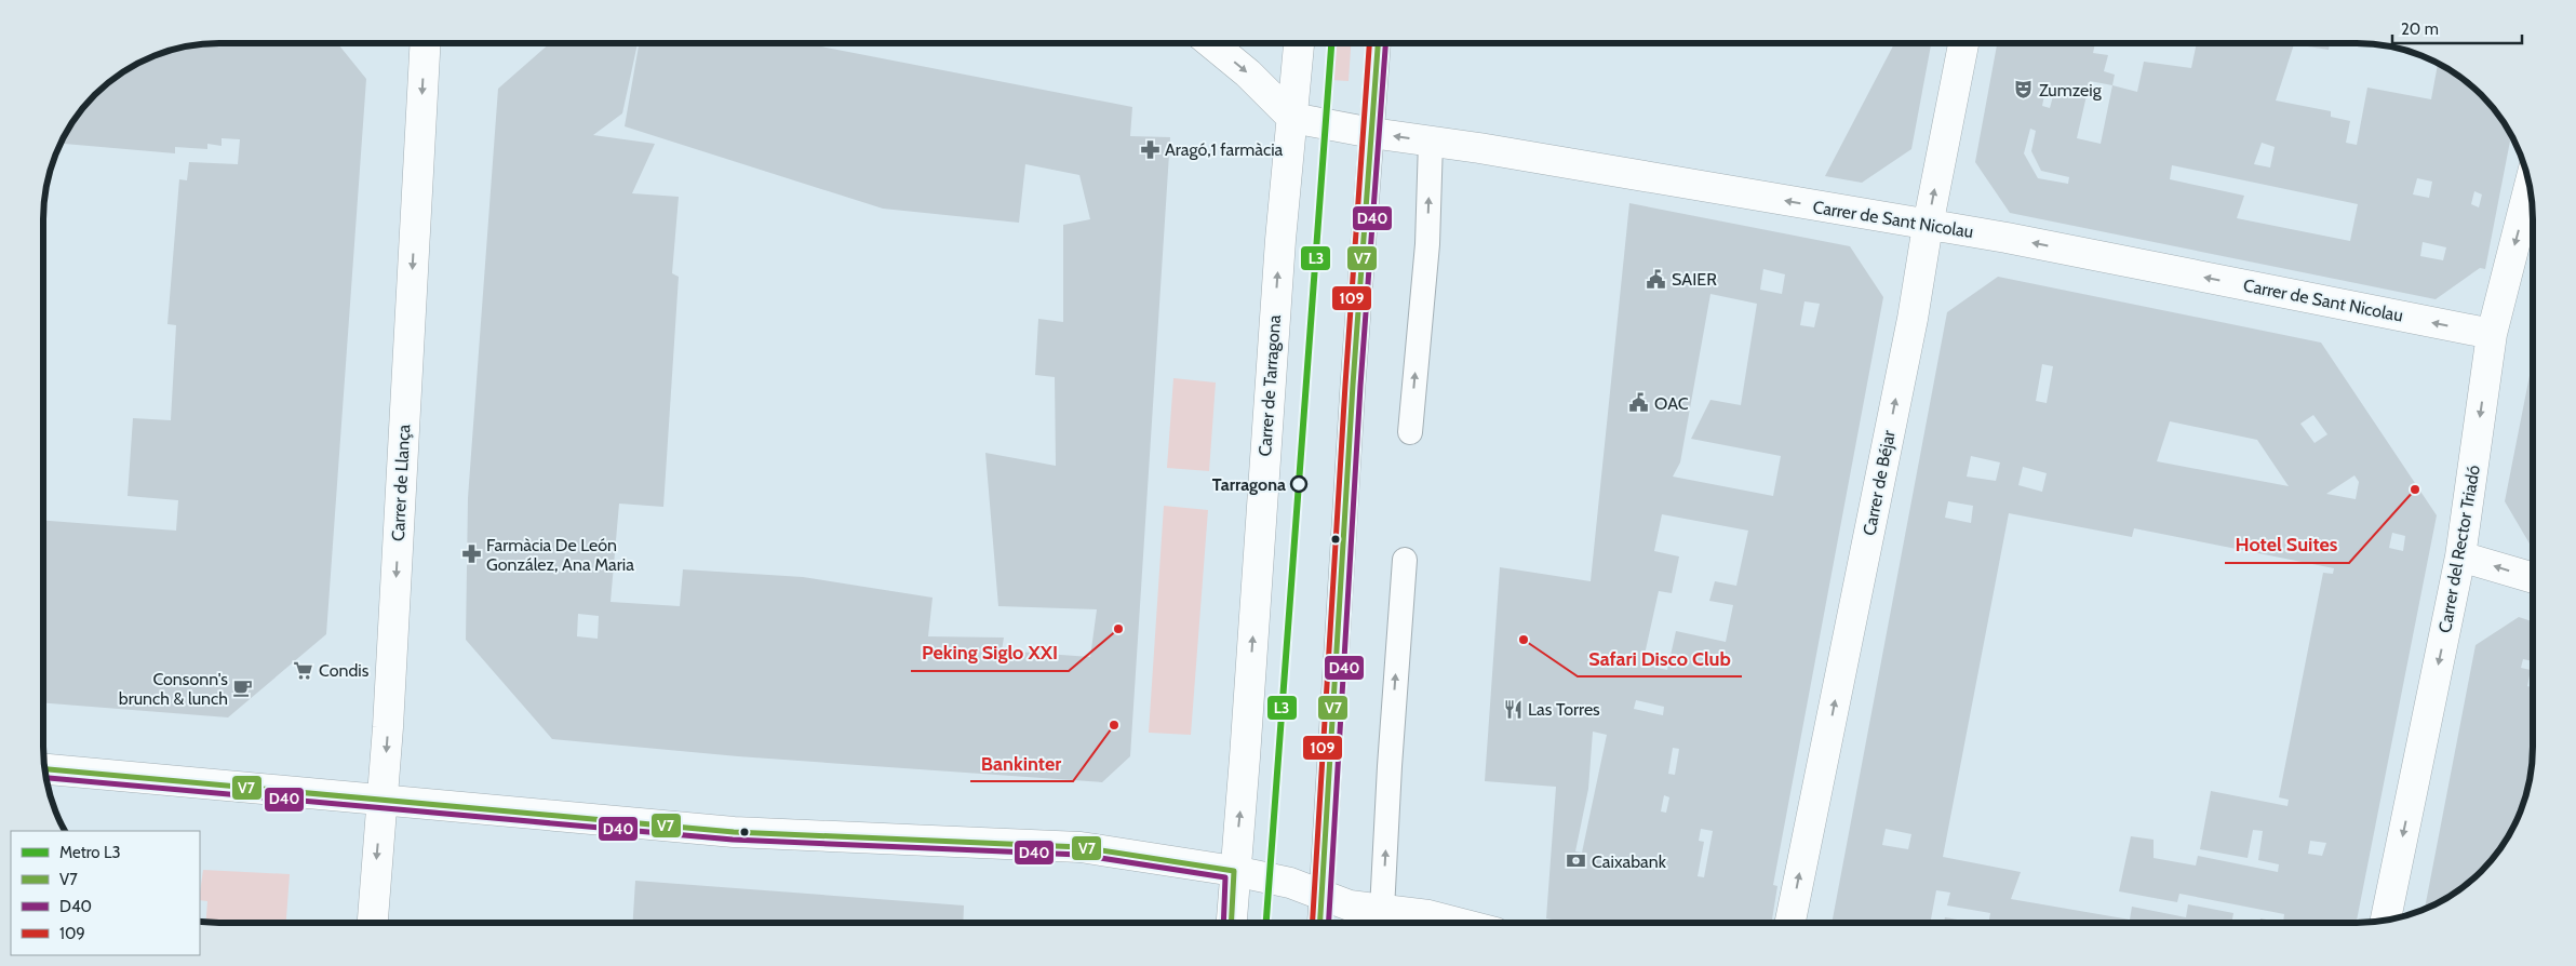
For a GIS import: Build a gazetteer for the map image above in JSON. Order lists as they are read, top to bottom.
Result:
{
  "streets": {
    "street": [
      "Carrer de Sant Nicolau",
      "Carrer de Tarragona",
      "Carrer de Llança",
      "Carrer de Béjar",
      "Carrer del Rector Triadó"
    ]
  },
  "crossings": [
    ["Carrer de Sant Nicolau", "Carrer de Tarragona"],
    ["Carrer de Sant Nicolau", "Carrer de Béjar"],
    ["Carrer de Sant Nicolau", "Carrer del Rector Triadó"]
  ],
  "one_way": [
    "Carrer de Sant Nicolau",
    "Carrer de Tarragona",
    "Carrer de Llança",
    "Carrer de Béjar",
    "Carrer del Rector Triadó"
  ],
  "places": {
    "theatre": ["Zumzeig"],
    "pharmacy": ["Aragó,1 farmàcia", "Farmàcia De León González, Ana Maria"],
    "public building": ["SAIER", "OAC"],
    "other": [
      "Tarragona",
      "Hotel Suites",
      "Peking Siglo XXI",
      "Safari Disco Club",
      "Bankinter"
    ],
    "supermarket": ["Condis"],
    "cafe": ["Consonn's brunch & lunch"],
    "restaurant": ["Las Torres"],
    "bank": ["Caixabank"]
  },
  "lines": [
    "metro line L3",
    "transit line V7",
    "transit line D40",
    "transit line 109"
  ],
  "legend": [
    "Metro L3",
    "V7",
    "D40",
    "109"
  ],
  "scale_bar": "20 m"
}
